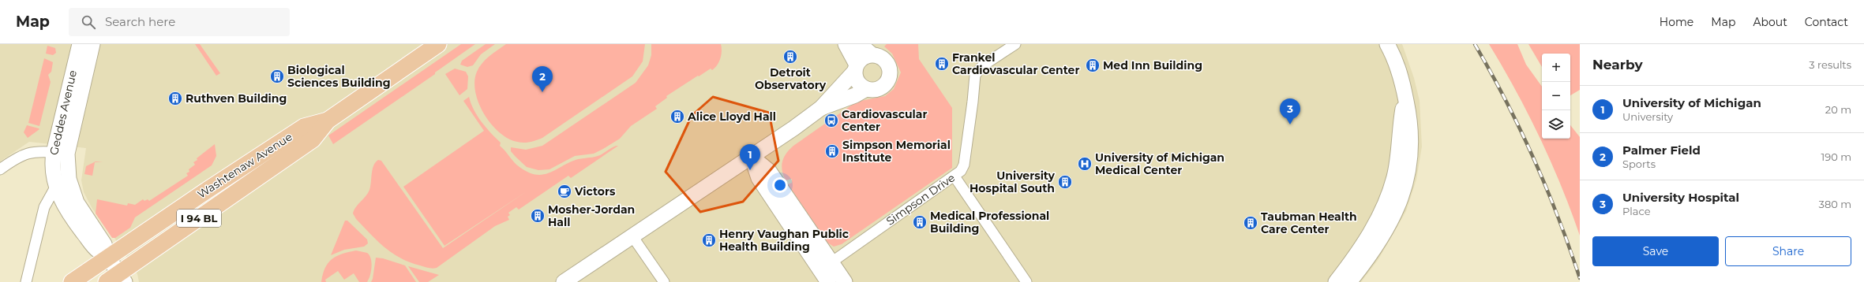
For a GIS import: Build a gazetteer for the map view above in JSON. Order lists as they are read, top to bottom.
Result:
{
  "streets": {
    "main road": ["Washtenaw Avenue", "I 94 BL"],
    "street": ["Geddes Avenue", "Simpson Drive"]
  },
  "crossings": [
    ["Geddes Avenue", "Washtenaw Avenue"]
  ],
  "places": {
    "building": [
      "Detroit Observatory",
      "Frankel Cardiovascular Center",
      "Med Inn Building",
      "Biological Sciences Building",
      "Ruthven Building",
      "Alice Lloyd Hall",
      "Simpson Memorial Institute",
      "University Hospital South",
      "Mosher-Jordan Hall",
      "Medical Professional Building",
      "Taubman Health Care Center",
      "Henry Vaughan Public Health Building"
    ],
    "bus stop": ["Cardiovascular Center"],
    "hospital": ["University of Michigan Medical Center"],
    "cafe": ["Victors"]
  },
  "page": {
    "header": "Map",
    "search": "Search here",
    "nav": [
      "Home",
      "Map",
      "About",
      "Contact"
    ],
    "heading": ["Nearby", "3 results"],
    "map_buttons": ["+", "−"],
    "pins": ["2", "3", "1"],
    "list": [
      {
        "mark": "1",
        "name": "University of Michigan",
        "note": "University",
        "value": "20 m"
      },
      {
        "mark": "2",
        "name": "Palmer Field",
        "note": "Sports",
        "value": "190 m"
      },
      {
        "mark": "3",
        "name": "University Hospital",
        "note": "Place",
        "value": "380 m"
      }
    ],
    "buttons": ["Save", "Share"]
  }
}
